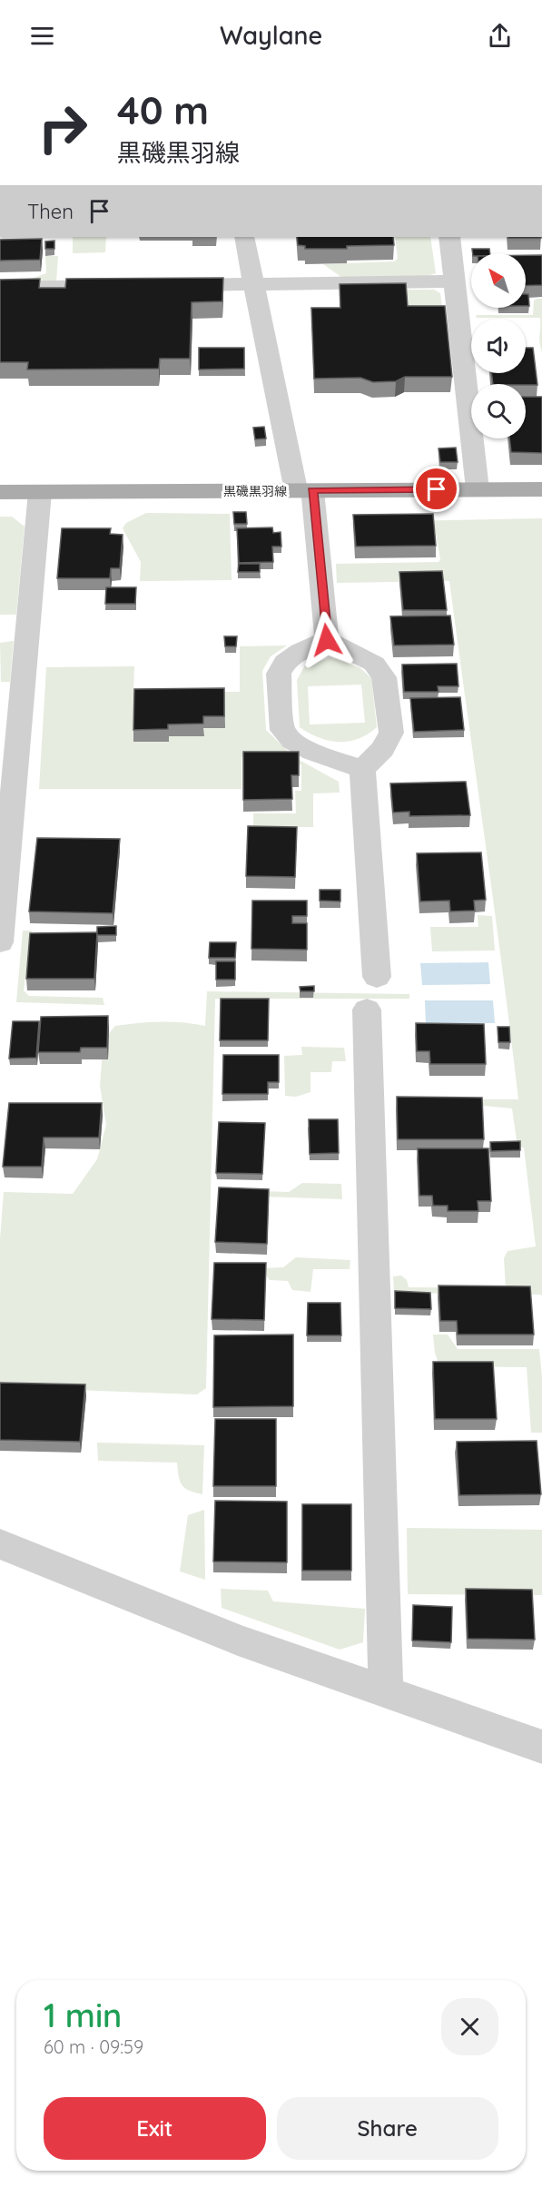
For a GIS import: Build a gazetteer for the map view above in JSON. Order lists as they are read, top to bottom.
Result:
{
  "streets": {
    "main road": ["黒磯黒羽線"]
  },
  "north": "top left",
  "page": {
    "header": "Waylane",
    "turn": ["40 m", "黒磯黒羽線"],
    "then": "Then",
    "heading": ["1 min", "60 m · 09:59"],
    "buttons": ["Exit", "Share"]
  }
}
